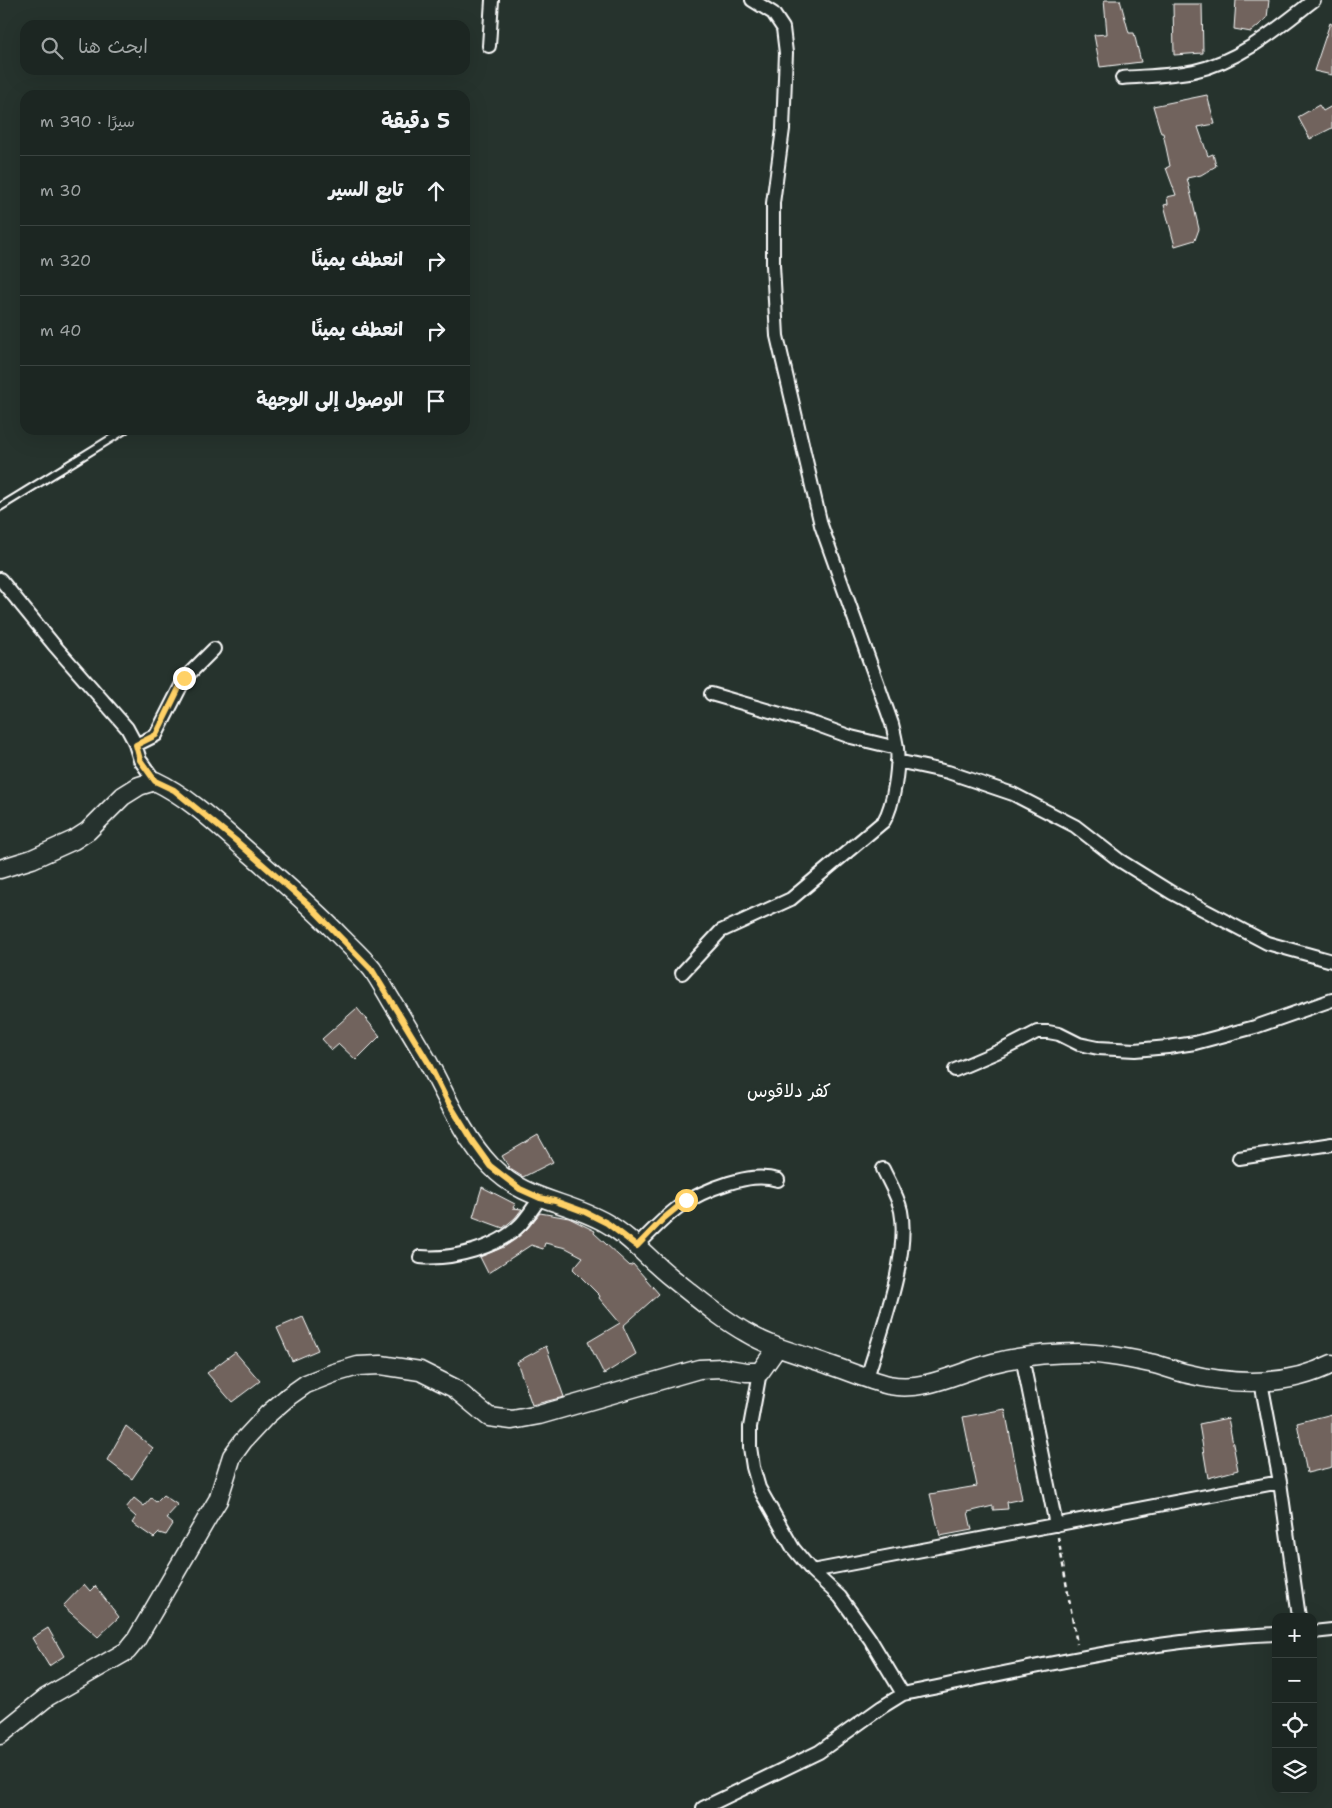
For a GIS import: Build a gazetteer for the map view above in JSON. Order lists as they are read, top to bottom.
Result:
{
  "districts": ["كفر دلاقوس"],
  "page": {
    "search": "ابحث هنا",
    "heading": ["5 دقيقة", "سيرًا · 390 m"],
    "list": [
      ["تابع السير", "30 m"],
      ["انعطف يمينًا", "320 m"],
      ["انعطف يمينًا", "40 m"],
      "الوصول إلى الوجهة"
    ],
    "map_buttons": ["+", "−"]
  }
}
